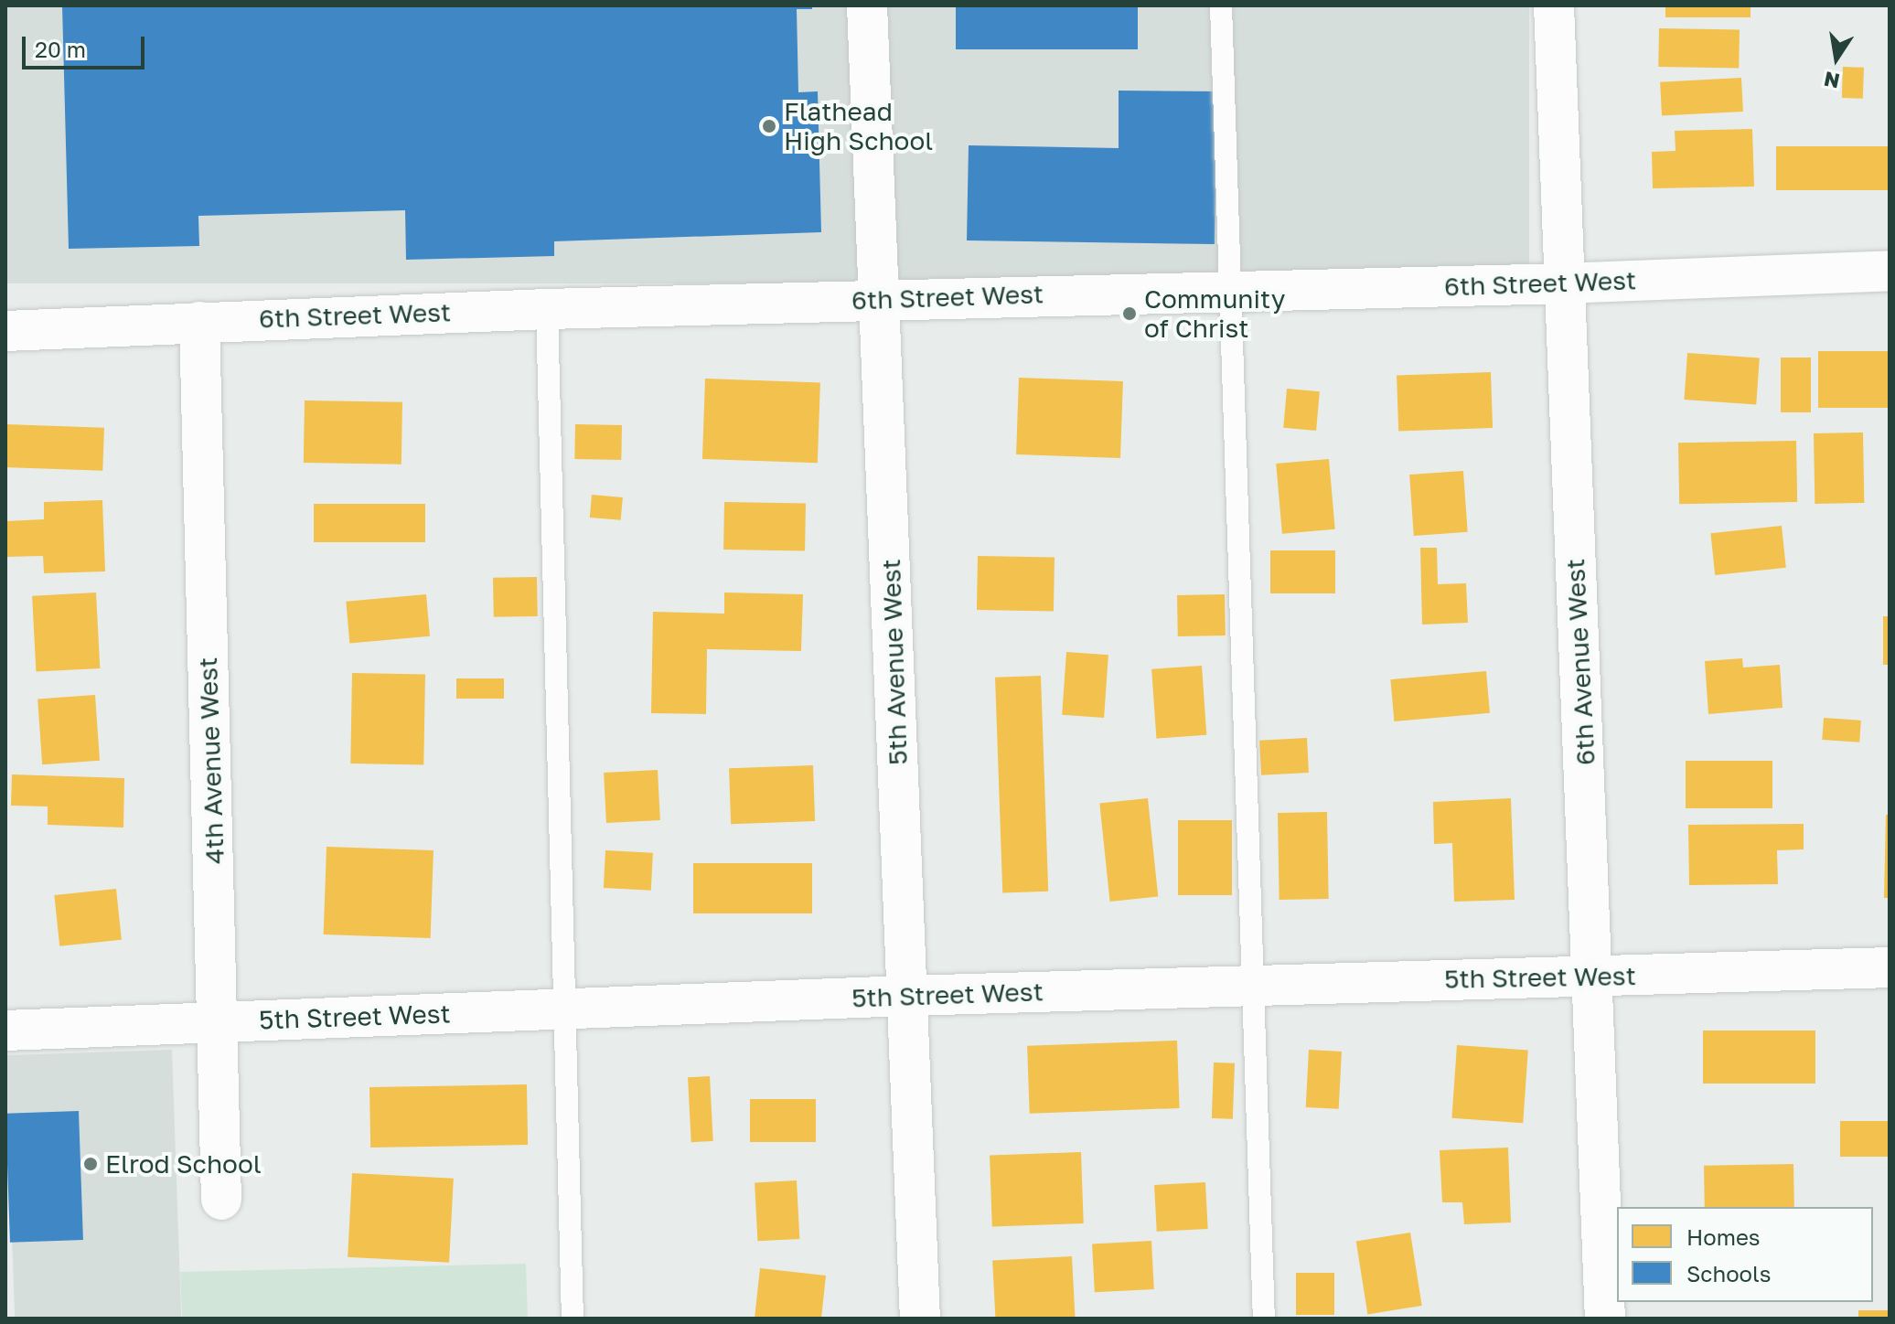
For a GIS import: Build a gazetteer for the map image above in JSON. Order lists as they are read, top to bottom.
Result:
{
  "streets": {
    "street": [
      "6th Street West",
      "5th Avenue West",
      "6th Avenue West",
      "4th Avenue West",
      "5th Street West"
    ]
  },
  "crossings": [
    ["6th Street West", "5th Avenue West"],
    ["6th Street West", "6th Avenue West"],
    ["6th Street West", "4th Avenue West"],
    ["5th Avenue West", "5th Street West"],
    ["6th Avenue West", "5th Street West"],
    ["4th Avenue West", "5th Street West"]
  ],
  "places": ["Flathead High School", "Community of Christ", "Elrod School"],
  "legend": ["Homes", "Schools"],
  "scale_bar": "20 m",
  "north": "bottom"
}
